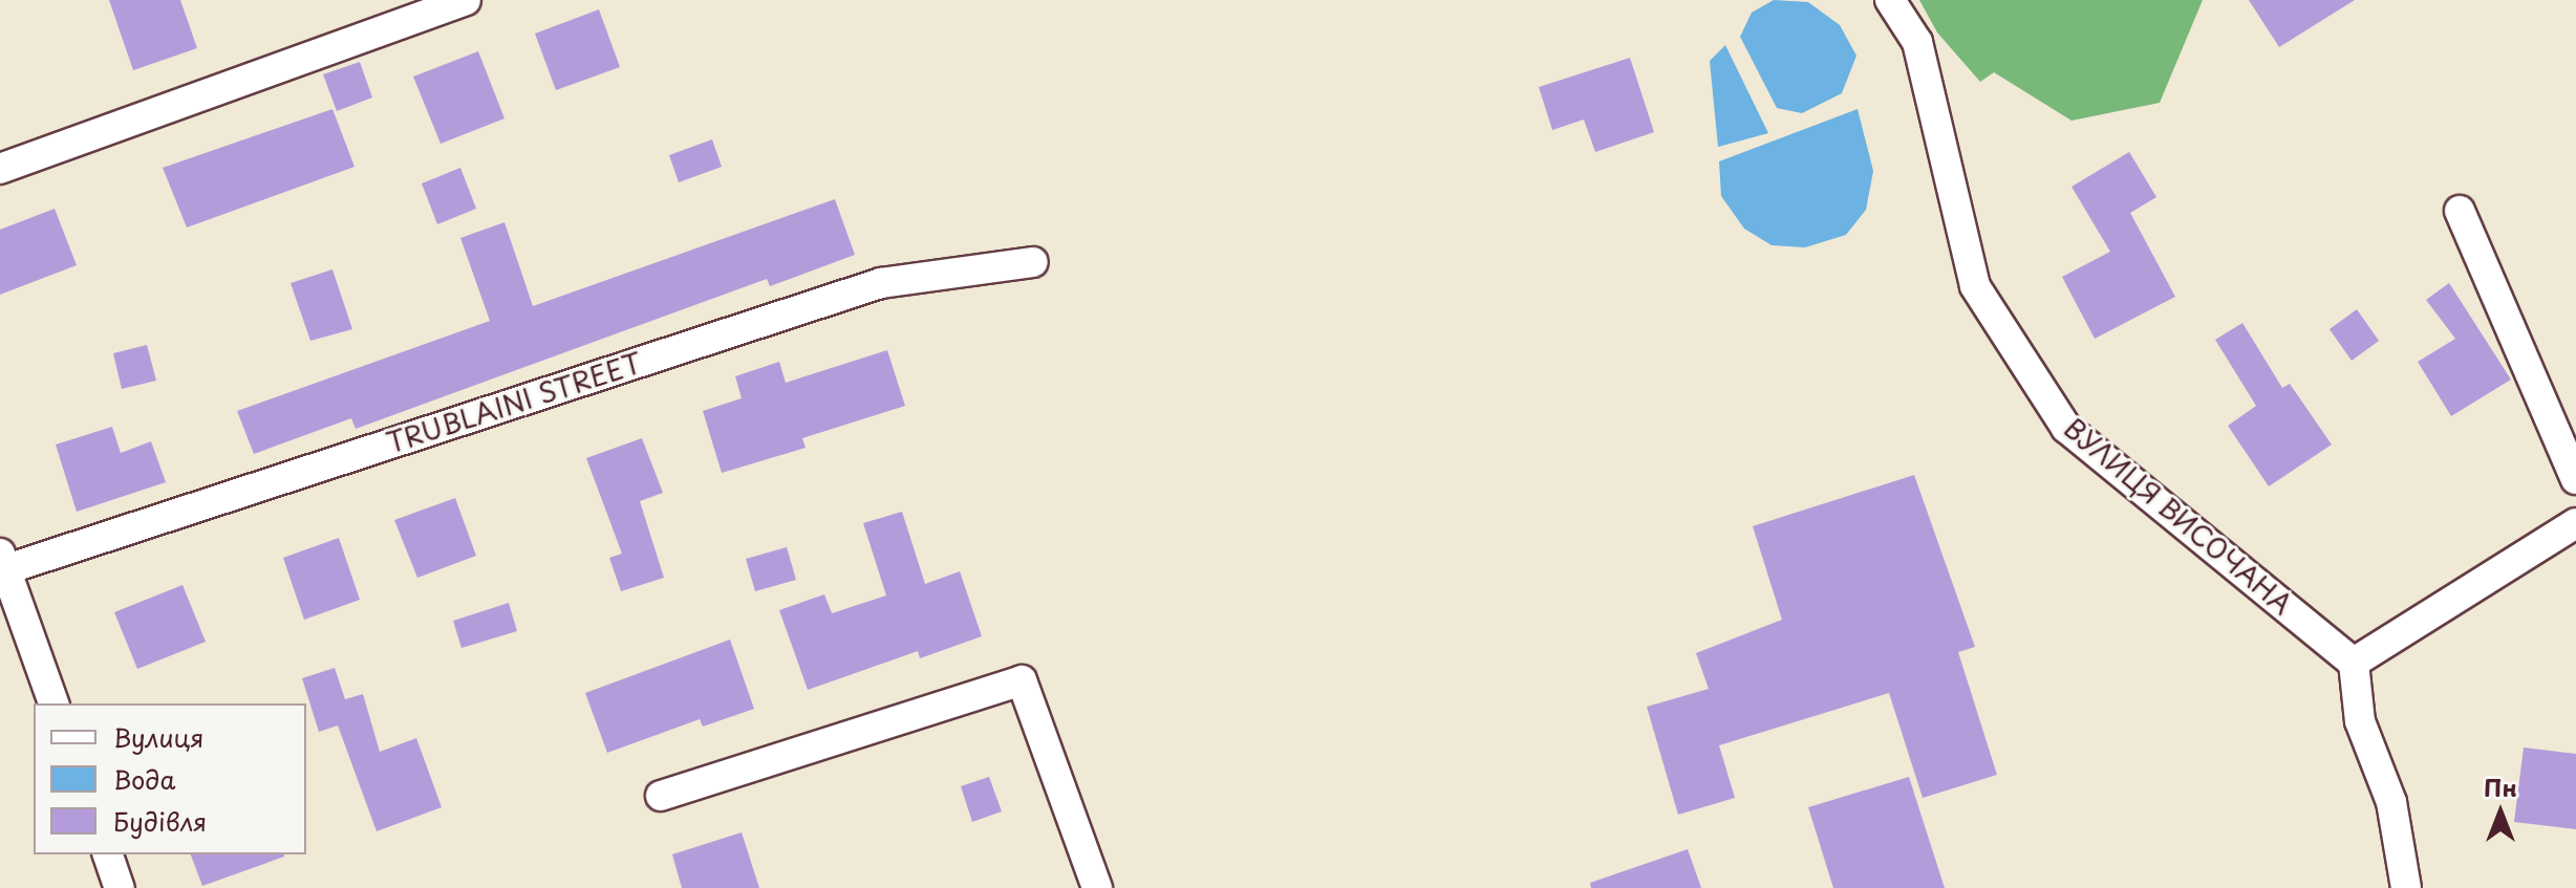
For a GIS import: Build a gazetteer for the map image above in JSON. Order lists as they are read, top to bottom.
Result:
{
  "streets": {
    "street": ["TRUBLAINI STREET", "ВУЛИЦЯ ВИСОЧАНА"]
  },
  "legend": ["Вулиця", "Вода", "Будівля"],
  "north": "top"
}
